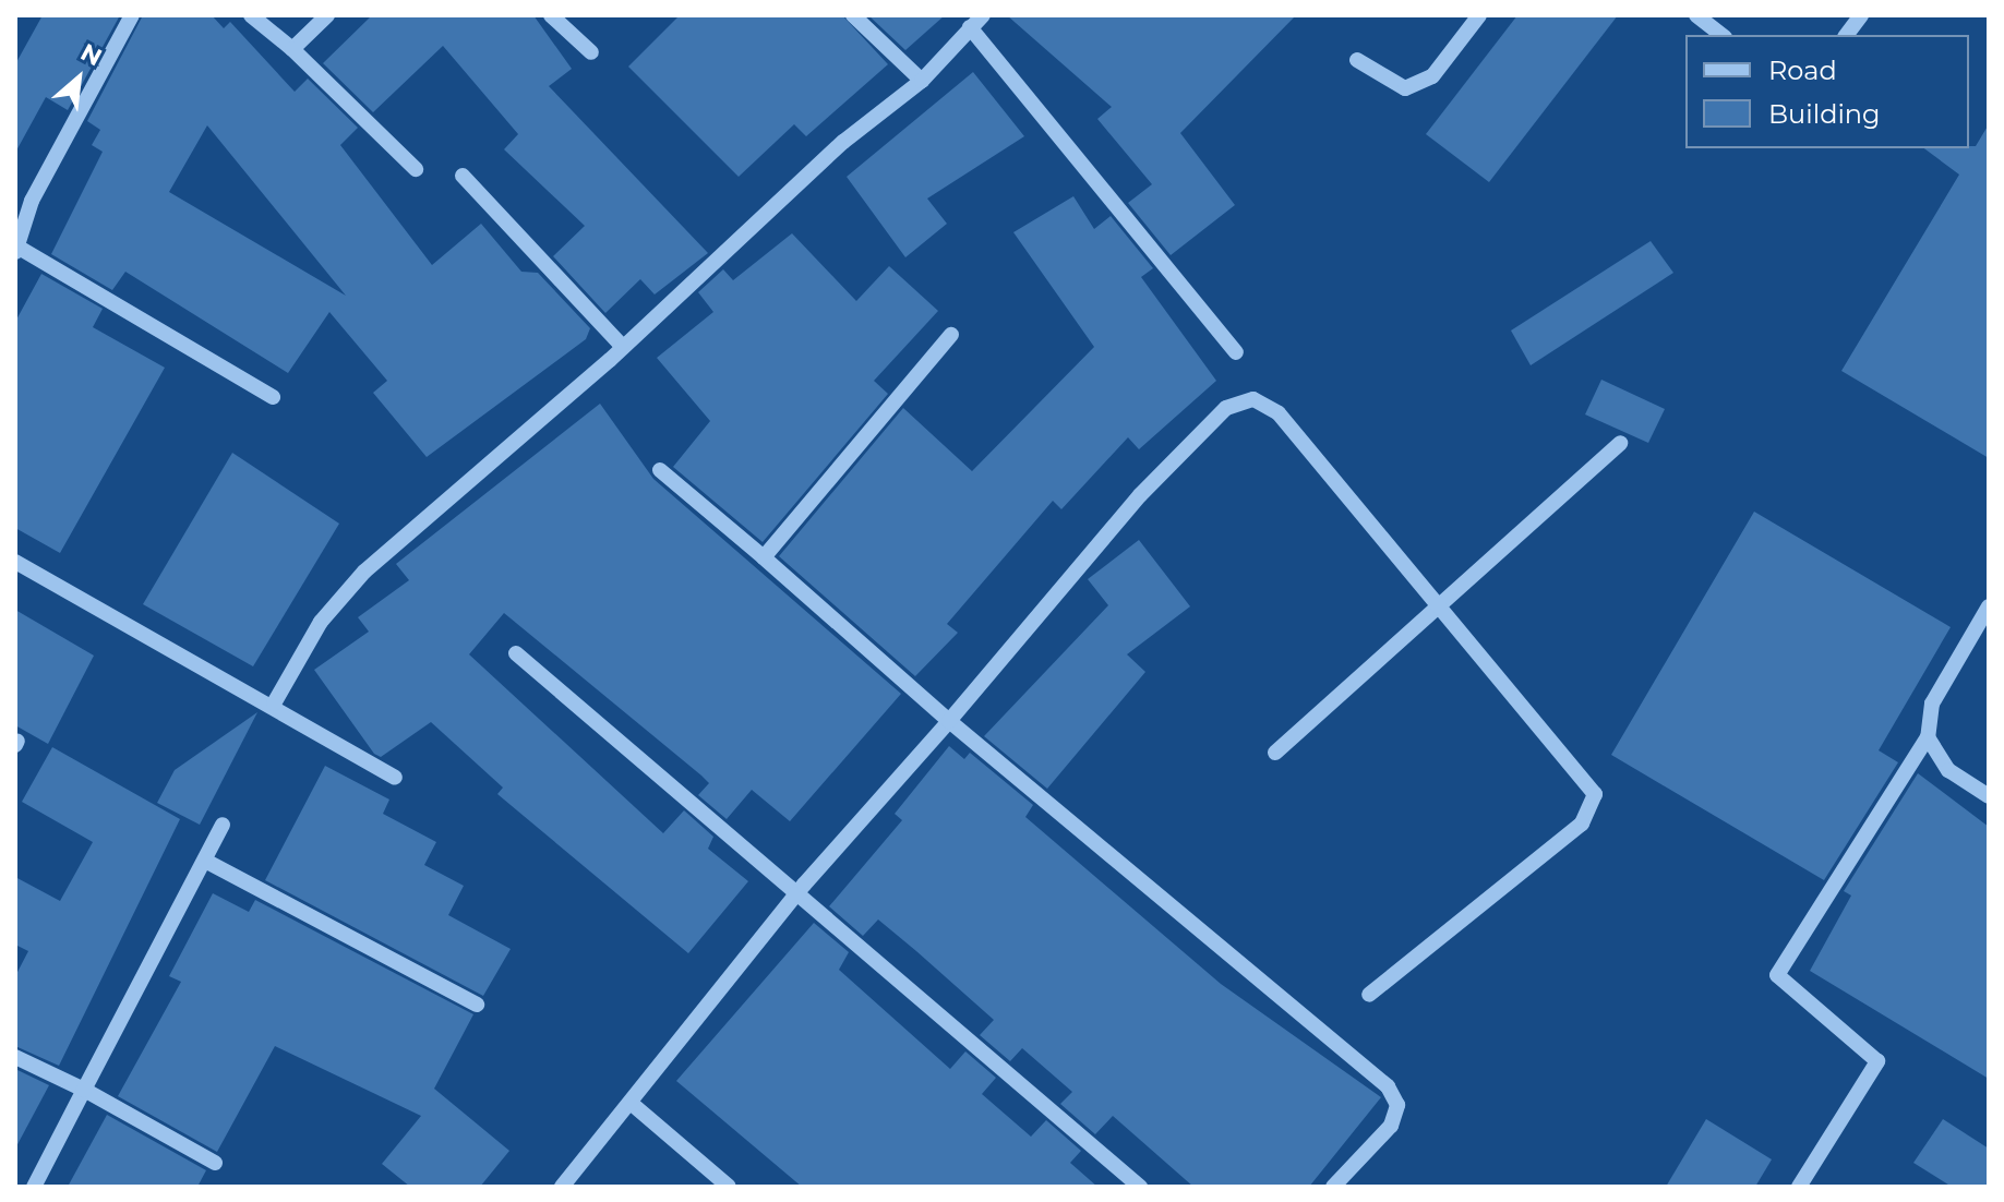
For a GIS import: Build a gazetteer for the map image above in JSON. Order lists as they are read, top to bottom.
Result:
{
  "legend": ["Road", "Building"],
  "north": "top right"
}
